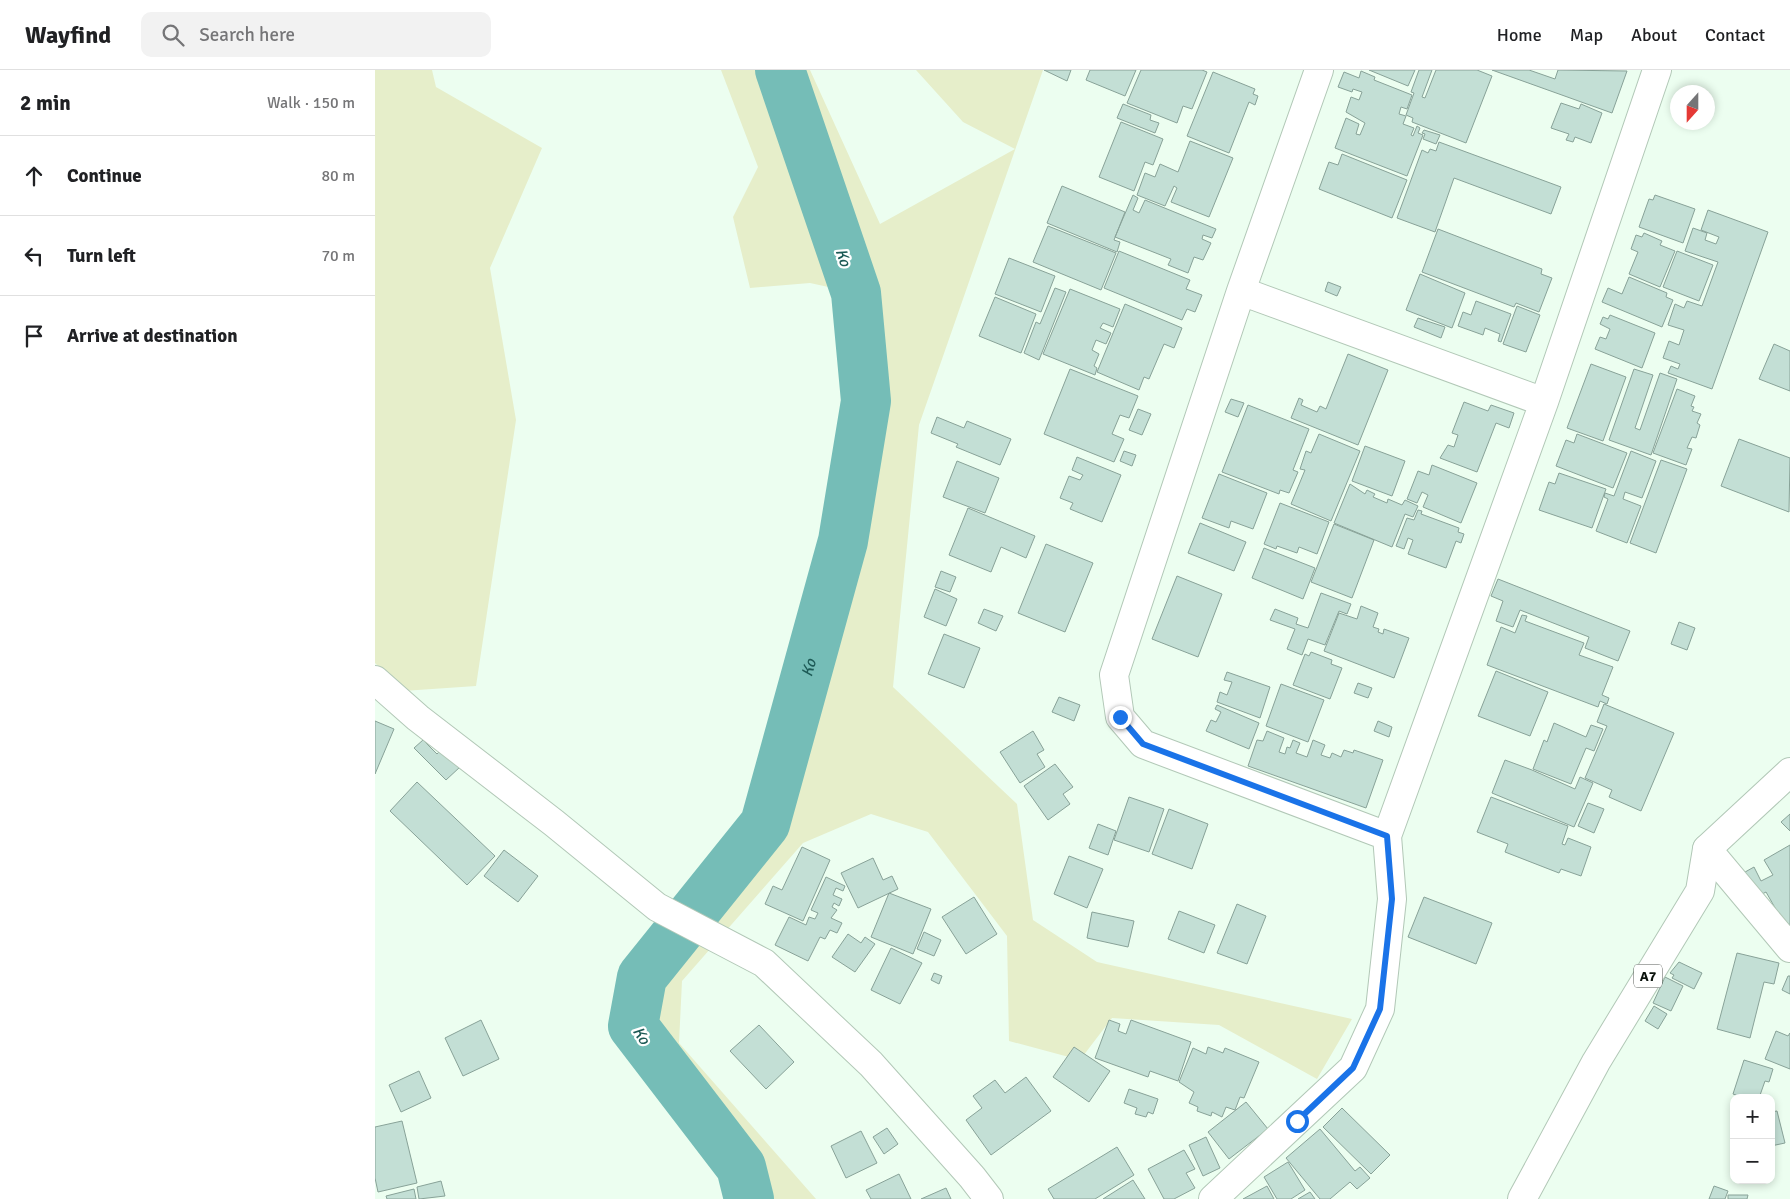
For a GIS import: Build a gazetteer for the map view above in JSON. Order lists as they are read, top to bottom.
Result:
{
  "streets": {
    "street": ["A7"]
  },
  "water": ["Ko"],
  "north": "bottom",
  "page": {
    "header": "Wayfind",
    "search": "Search here",
    "nav": [
      "Home",
      "Map",
      "About",
      "Contact"
    ],
    "heading": ["2 min", "Walk · 150 m"],
    "list": [
      ["Continue", "80 m"],
      ["Turn left", "70 m"],
      "Arrive at destination"
    ],
    "map_buttons": ["+", "−"]
  }
}
